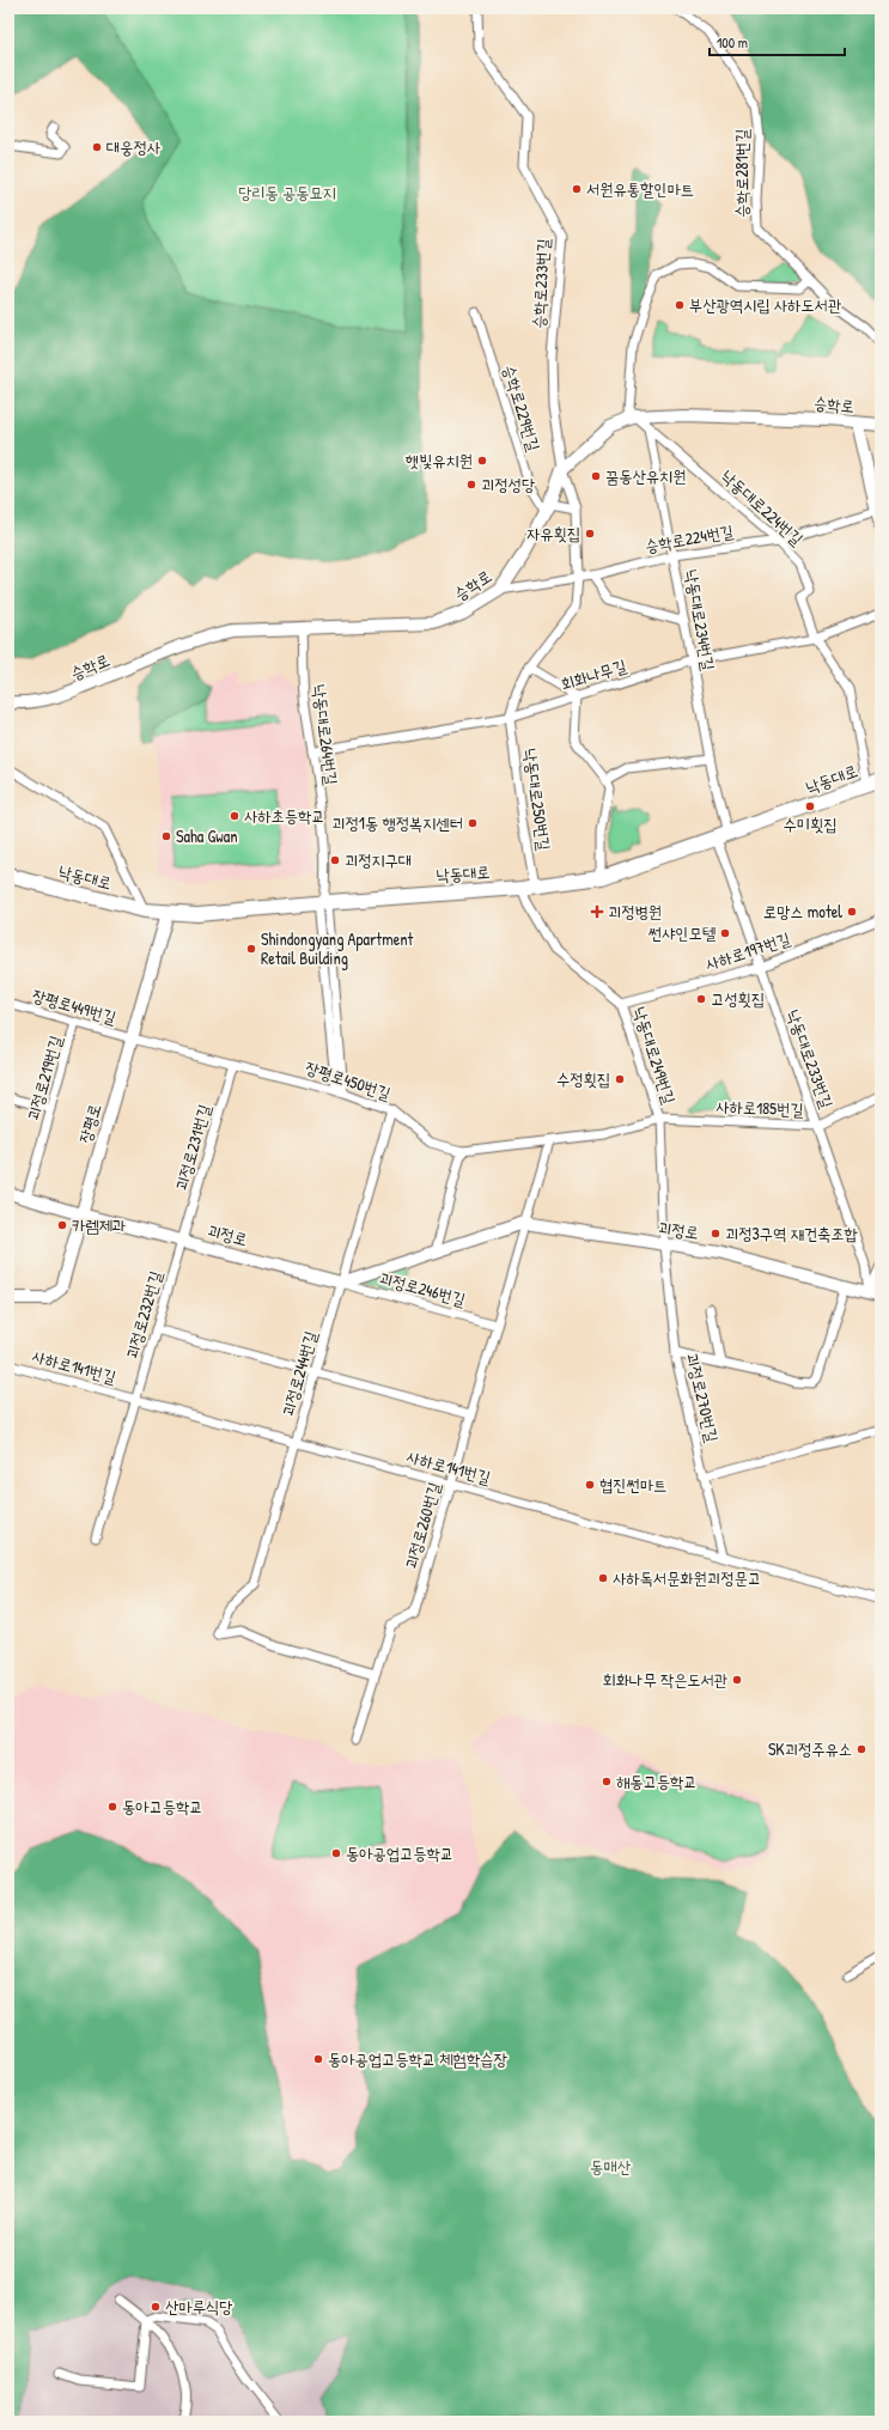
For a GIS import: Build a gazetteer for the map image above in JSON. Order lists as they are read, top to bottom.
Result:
{
  "streets": {
    "main road": [
      "승학로",
      "낙동대로",
      "장평로",
      "괴정로"
    ],
    "street": [
      "승학로281번길",
      "승학로233번길",
      "승학로229번길",
      "낙동대로224번길",
      "승학로224번길",
      "낙동대로234번길",
      "회화나무길",
      "낙동대로264번길",
      "낙동대로250번길",
      "사하로197번길",
      "장평로449번길",
      "낙동대로249번길",
      "낙동대로233번길",
      "괴정로219번길",
      "장평로450번길",
      "사하로185번길",
      "괴정로231번길",
      "괴정로246번길",
      "괴정로232번길",
      "사하로141번길",
      "괴정로244번길",
      "괴정로270번길",
      "괴정로260번길"
    ]
  },
  "crossings": [
    ["승학로233번길", "승학로"],
    ["승학로233번길", "승학로224번길"],
    ["승학로233번길", "회화나무길"],
    ["승학로233번길", "낙동대로250번길"],
    ["승학로", "승학로229번길"],
    ["승학로", "승학로224번길"],
    ["승학로", "낙동대로264번길"],
    ["낙동대로224번길", "승학로224번길"],
    ["낙동대로224번길", "낙동대로234번길"],
    ["낙동대로224번길", "회화나무길"],
    ["낙동대로224번길", "낙동대로"],
    ["승학로224번길", "낙동대로234번길"],
    ["낙동대로234번길", "회화나무길"],
    ["낙동대로234번길", "낙동대로"],
    ["낙동대로234번길", "낙동대로233번길"],
    ["회화나무길", "낙동대로264번길"],
    ["회화나무길", "낙동대로250번길"],
    ["낙동대로264번길", "낙동대로"],
    ["낙동대로264번길", "장평로450번길"],
    ["낙동대로", "낙동대로250번길"],
    ["낙동대로", "낙동대로249번길"],
    ["낙동대로", "낙동대로233번길"],
    ["낙동대로", "장평로"],
    ["사하로197번길", "낙동대로249번길"],
    ["사하로197번길", "낙동대로233번길"],
    ["장평로449번길", "괴정로219번길"],
    ["장평로449번길", "장평로450번길"],
    ["장평로449번길", "장평로"],
    ["낙동대로249번길", "장평로450번길"],
    ["낙동대로249번길", "사하로185번길"],
    ["낙동대로249번길", "괴정로"],
    ["낙동대로249번길", "괴정로270번길"],
    ["낙동대로233번길", "사하로185번길"],
    ["낙동대로233번길", "괴정로"],
    ["괴정로219번길", "괴정로"],
    ["장평로450번길", "사하로185번길"],
    ["장평로450번길", "장평로"],
    ["장평로450번길", "괴정로231번길"],
    ["장평로450번길", "괴정로244번길"],
    ["장평로", "괴정로"],
    ["괴정로231번길", "괴정로"],
    ["괴정로231번길", "괴정로232번길"],
    ["괴정로", "괴정로246번길"],
    ["괴정로", "괴정로232번길"],
    ["괴정로", "괴정로244번길"],
    ["괴정로", "괴정로270번길"],
    ["괴정로", "괴정로260번길"],
    ["괴정로246번길", "괴정로244번길"],
    ["괴정로246번길", "괴정로260번길"],
    ["괴정로232번길", "사하로141번길"],
    ["사하로141번길", "괴정로244번길"],
    ["사하로141번길", "괴정로270번길"],
    ["사하로141번길", "괴정로260번길"],
    ["괴정로244번길", "괴정로260번길"]
  ],
  "parks": ["당리동 공동묘지", "동매산"],
  "places": {
    "other": [
      "대웅정사",
      "서원유통할인마트",
      "부산광역시립 사하도서관",
      "햇빛유치원",
      "꿈동산유치원",
      "괴정성당",
      "자유횟집",
      "수미횟집",
      "사하초등학교",
      "괴정1동 행정복지센터",
      "Saha Gwan",
      "괴정지구대",
      "로망스 motel",
      "썬샤인모텔",
      "Shindongyang Apartment Retail Building",
      "고성횟집",
      "수정횟집",
      "카렘제과",
      "괴정3구역 재건축조합",
      "협진썬마트",
      "사하독서문화원괴정문고",
      "회화나무 작은도서관",
      "SK괴정주유소",
      "해동고등학교",
      "동아고등학교",
      "동아공업고등학교",
      "동아공업고등학교 체험학습장",
      "산마루식당"
    ],
    "health": ["괴정병원"]
  },
  "scale_bar": "100 m"
}
